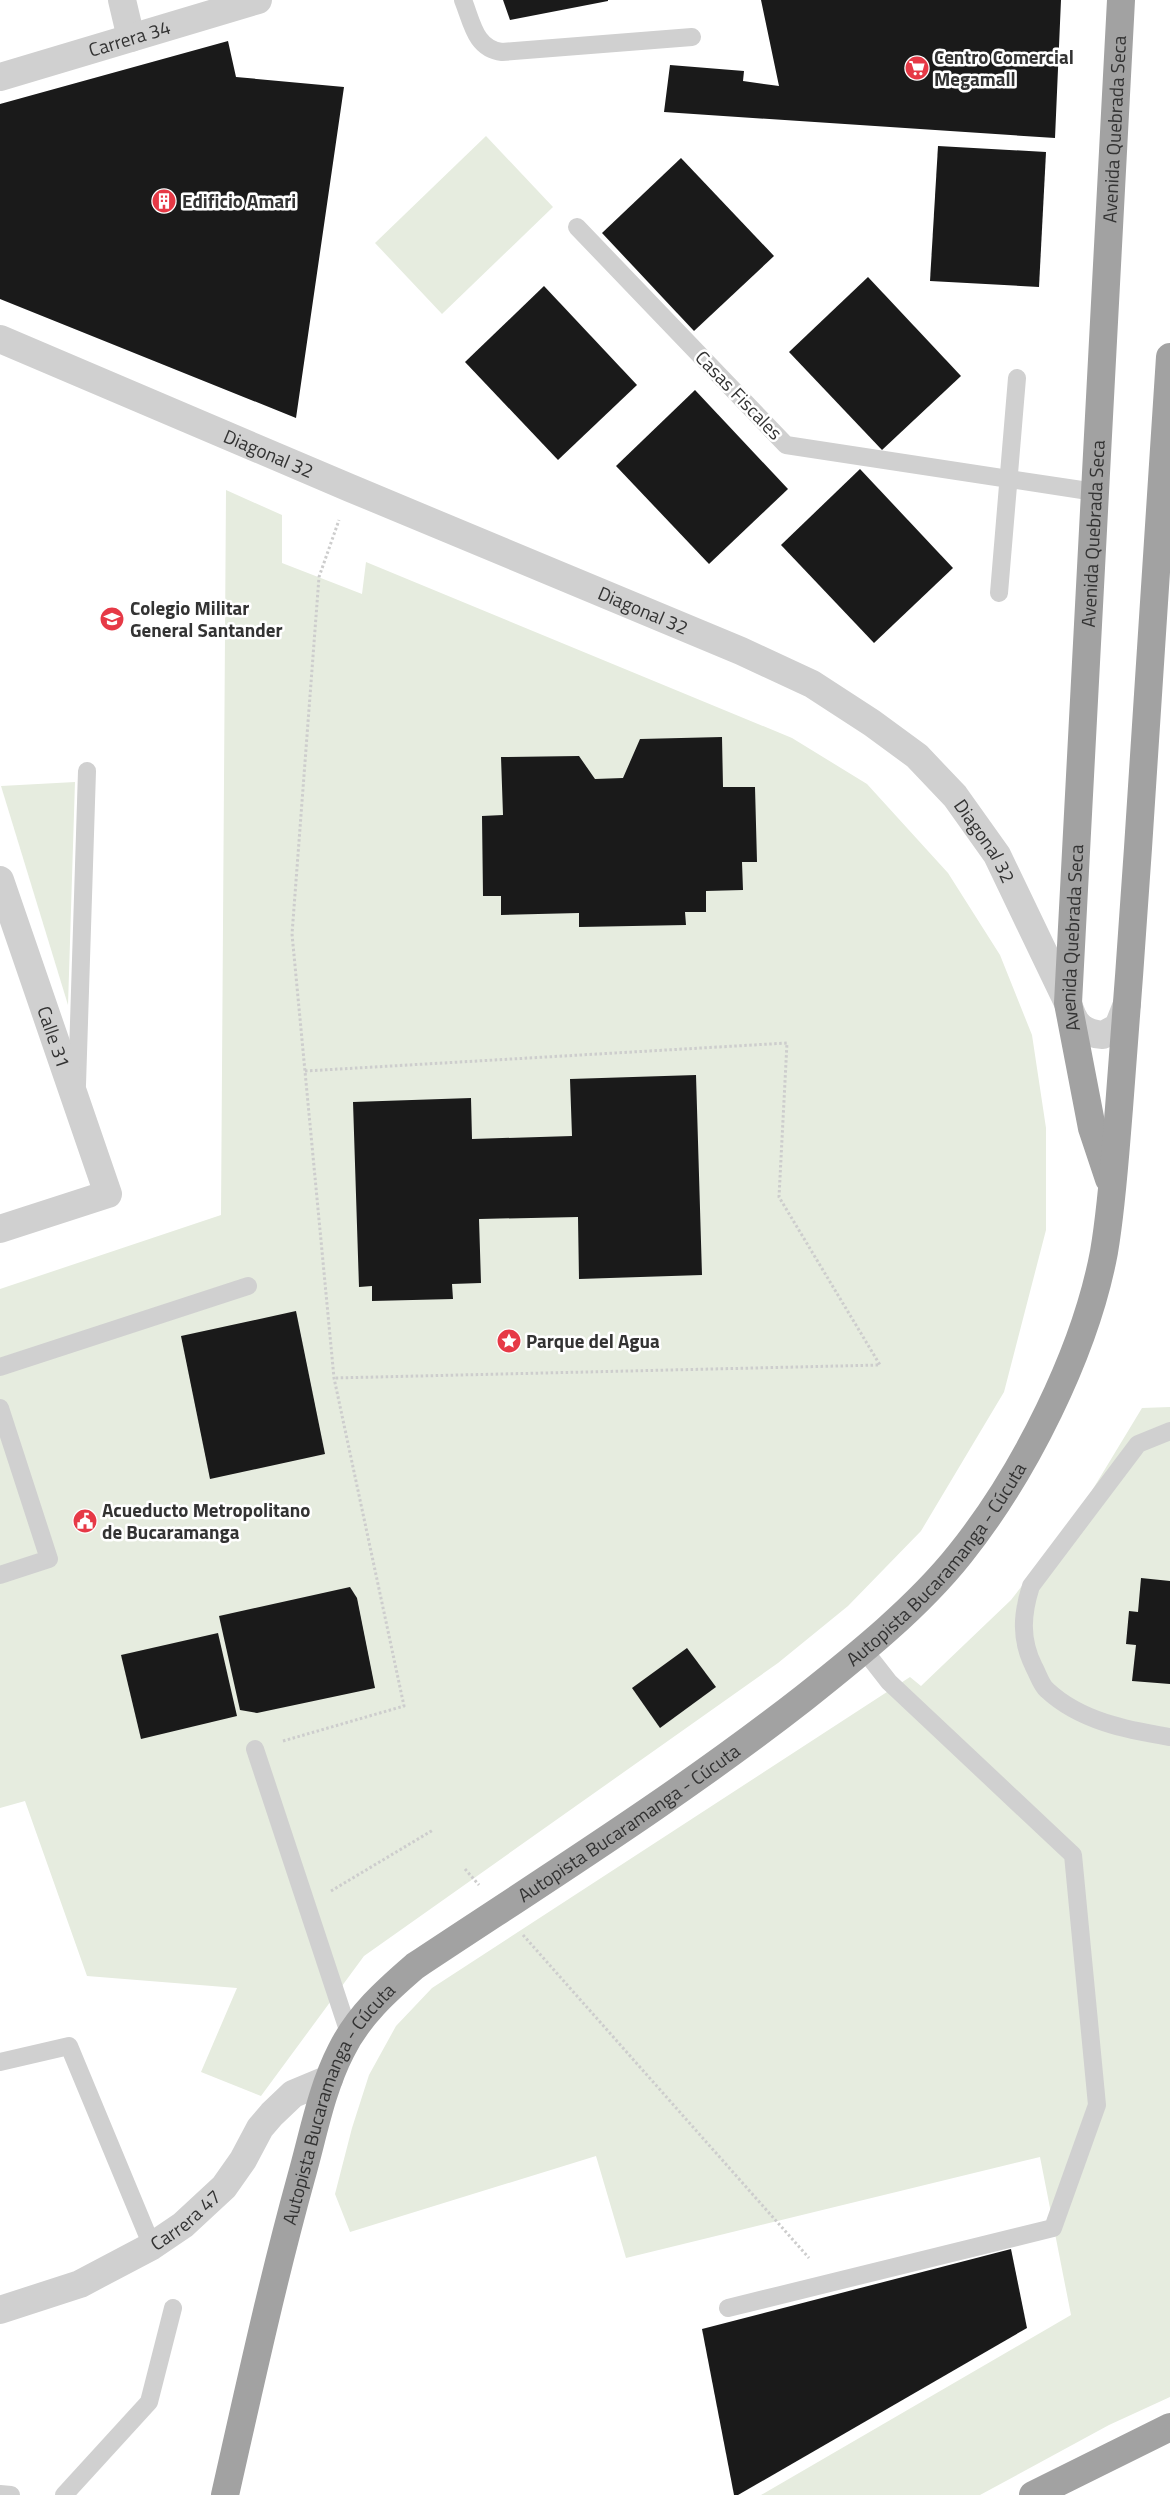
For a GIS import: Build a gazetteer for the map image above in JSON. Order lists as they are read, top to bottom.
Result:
{
  "streets": {
    "highway": ["Avenida Quebrada Seca", "Autopista Bucaramanga - Cúcuta"],
    "street": [
      "Carrera 34",
      "Diagonal 32",
      "Calle 31",
      "Carrera 47"
    ],
    "lane": ["Casas Fiscales"]
  },
  "crossings": [
    ["Avenida Quebrada Seca", "Casas Fiscales"],
    ["Avenida Quebrada Seca", "Diagonal 32"],
    ["Avenida Quebrada Seca", "Autopista Bucaramanga - Cúcuta"],
    ["Autopista Bucaramanga - Cúcuta", "Carrera 47"]
  ],
  "places": {
    "supermarket": ["Centro Comercial Megamall"],
    "building": ["Edificio Amari"],
    "school or university": ["Colegio Militar General Santander"],
    "place": ["Parque del Agua"],
    "public building": ["Acueducto Metropolitano de Bucaramanga"]
  }
}
